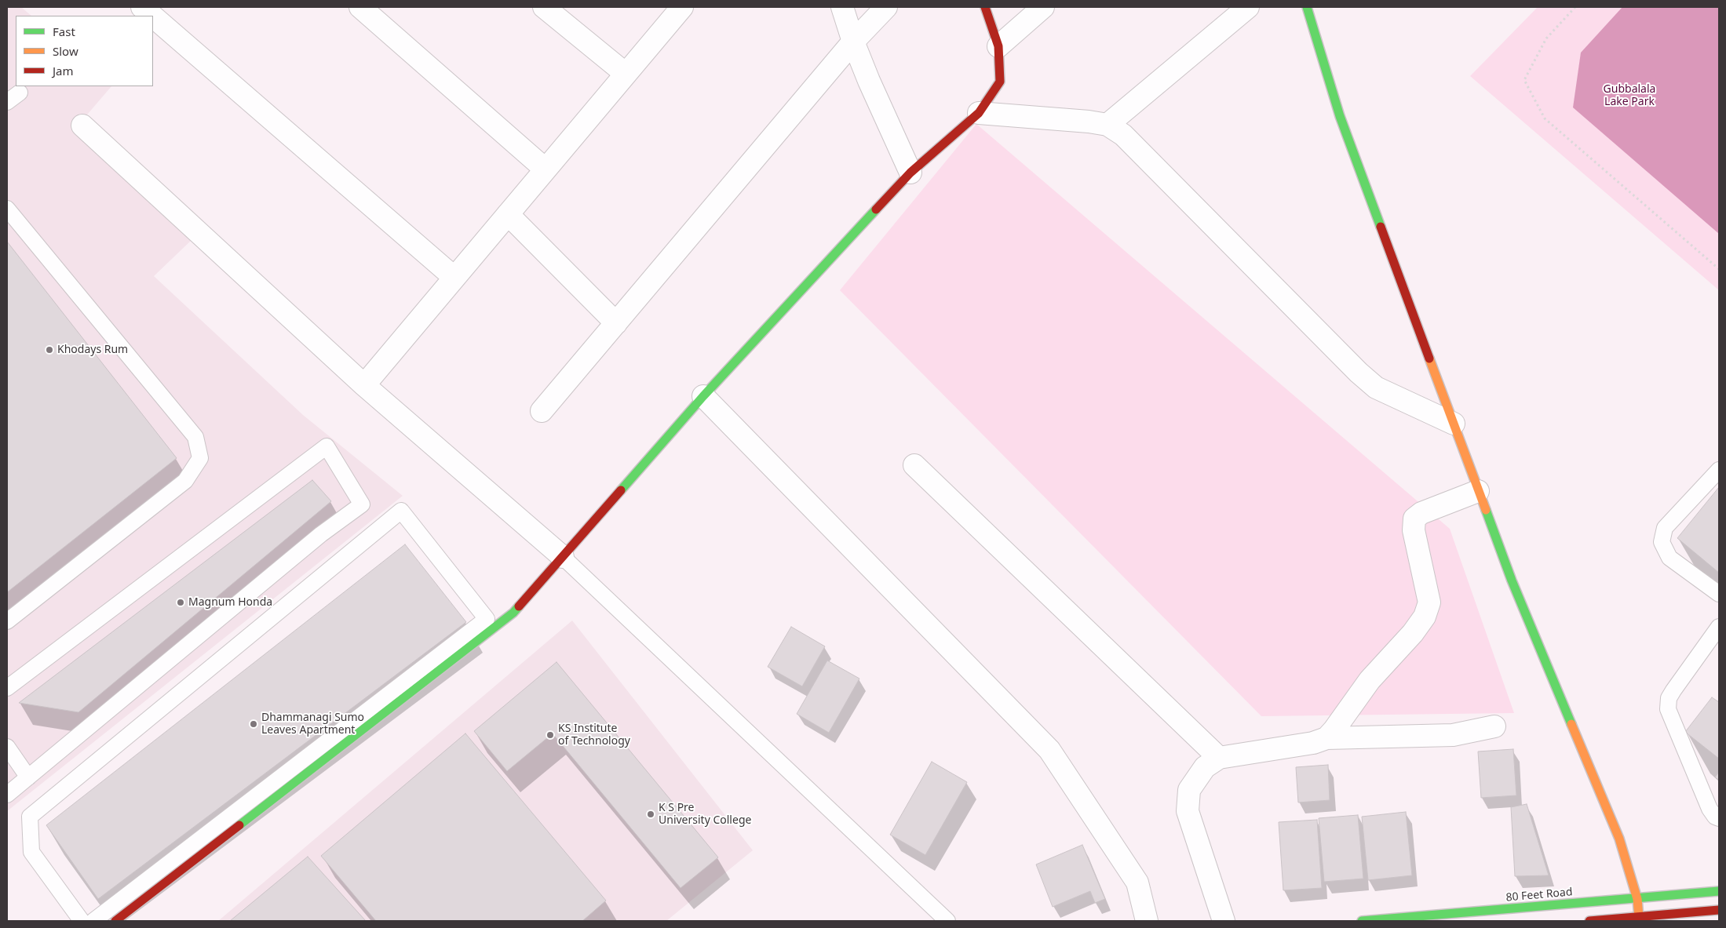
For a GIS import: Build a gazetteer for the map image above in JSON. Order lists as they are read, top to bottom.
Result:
{
  "streets": {
    "street": ["80 Feet Road"]
  },
  "parks": ["Gubbalala Lake Park"],
  "places": [
    "Khodays Rum",
    "Magnum Honda",
    "Dhammanagi Sumo Leaves Apartment",
    "KS Institute of Technology",
    "K S Pre University College"
  ],
  "legend": ["Fast", "Slow", "Jam"]
}
